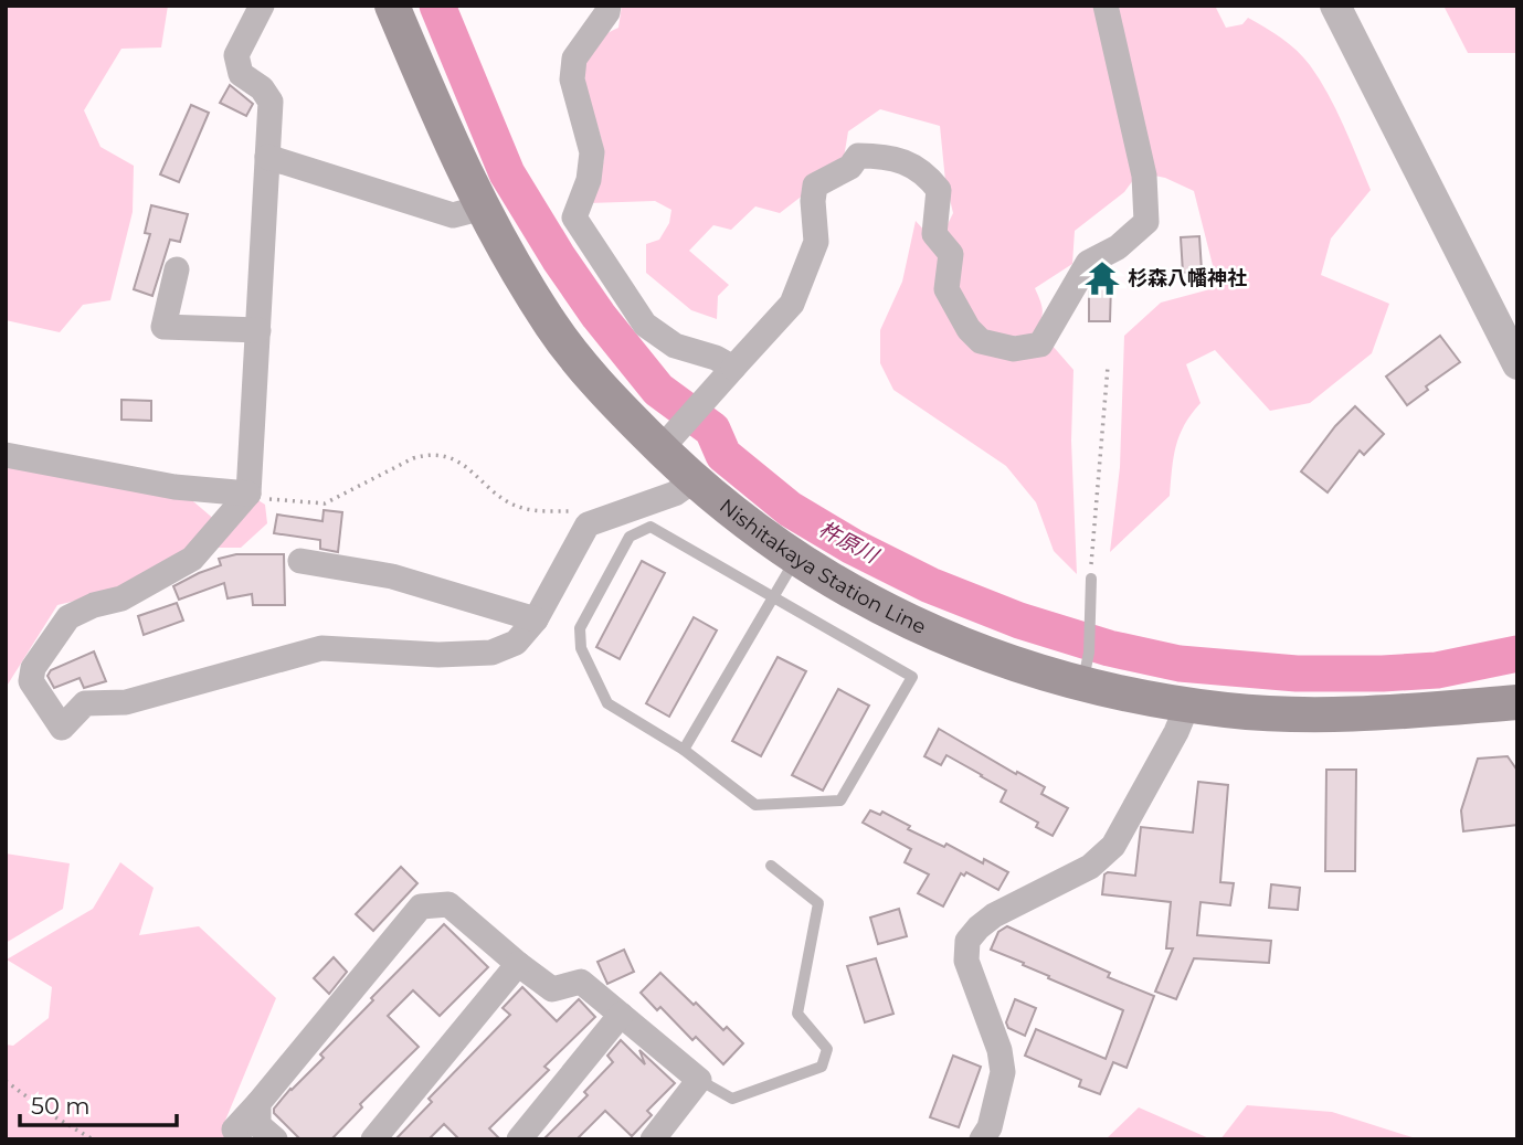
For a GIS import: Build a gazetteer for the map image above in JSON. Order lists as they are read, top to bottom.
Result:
{
  "streets": {
    "main road": ["Nishitakaya Station Line"]
  },
  "water": ["杵原川"],
  "places": {
    "temple": ["杉森八幡神社"]
  },
  "scale_bar": "50 m"
}
